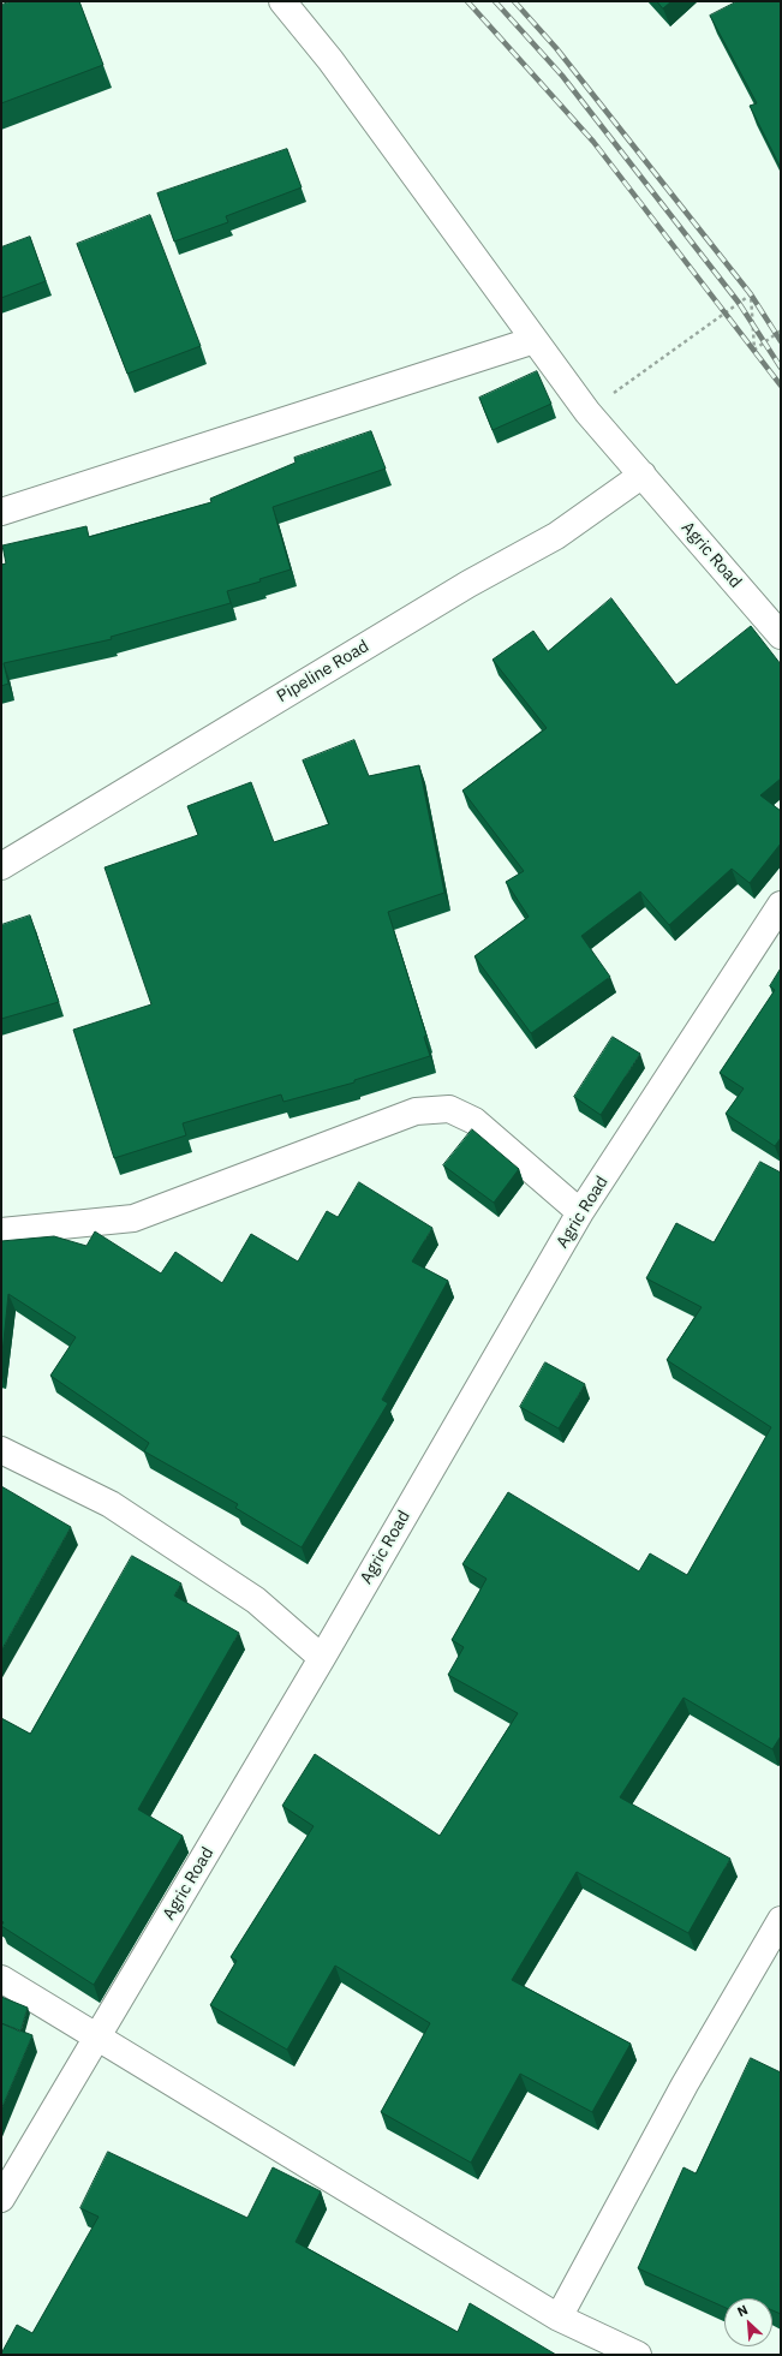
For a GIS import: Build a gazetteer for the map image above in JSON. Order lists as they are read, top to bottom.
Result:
{
  "streets": {
    "street": ["Agric Road", "Pipeline Road"]
  },
  "crossings": [
    ["Agric Road", "Pipeline Road"]
  ],
  "north": "top left"
}
